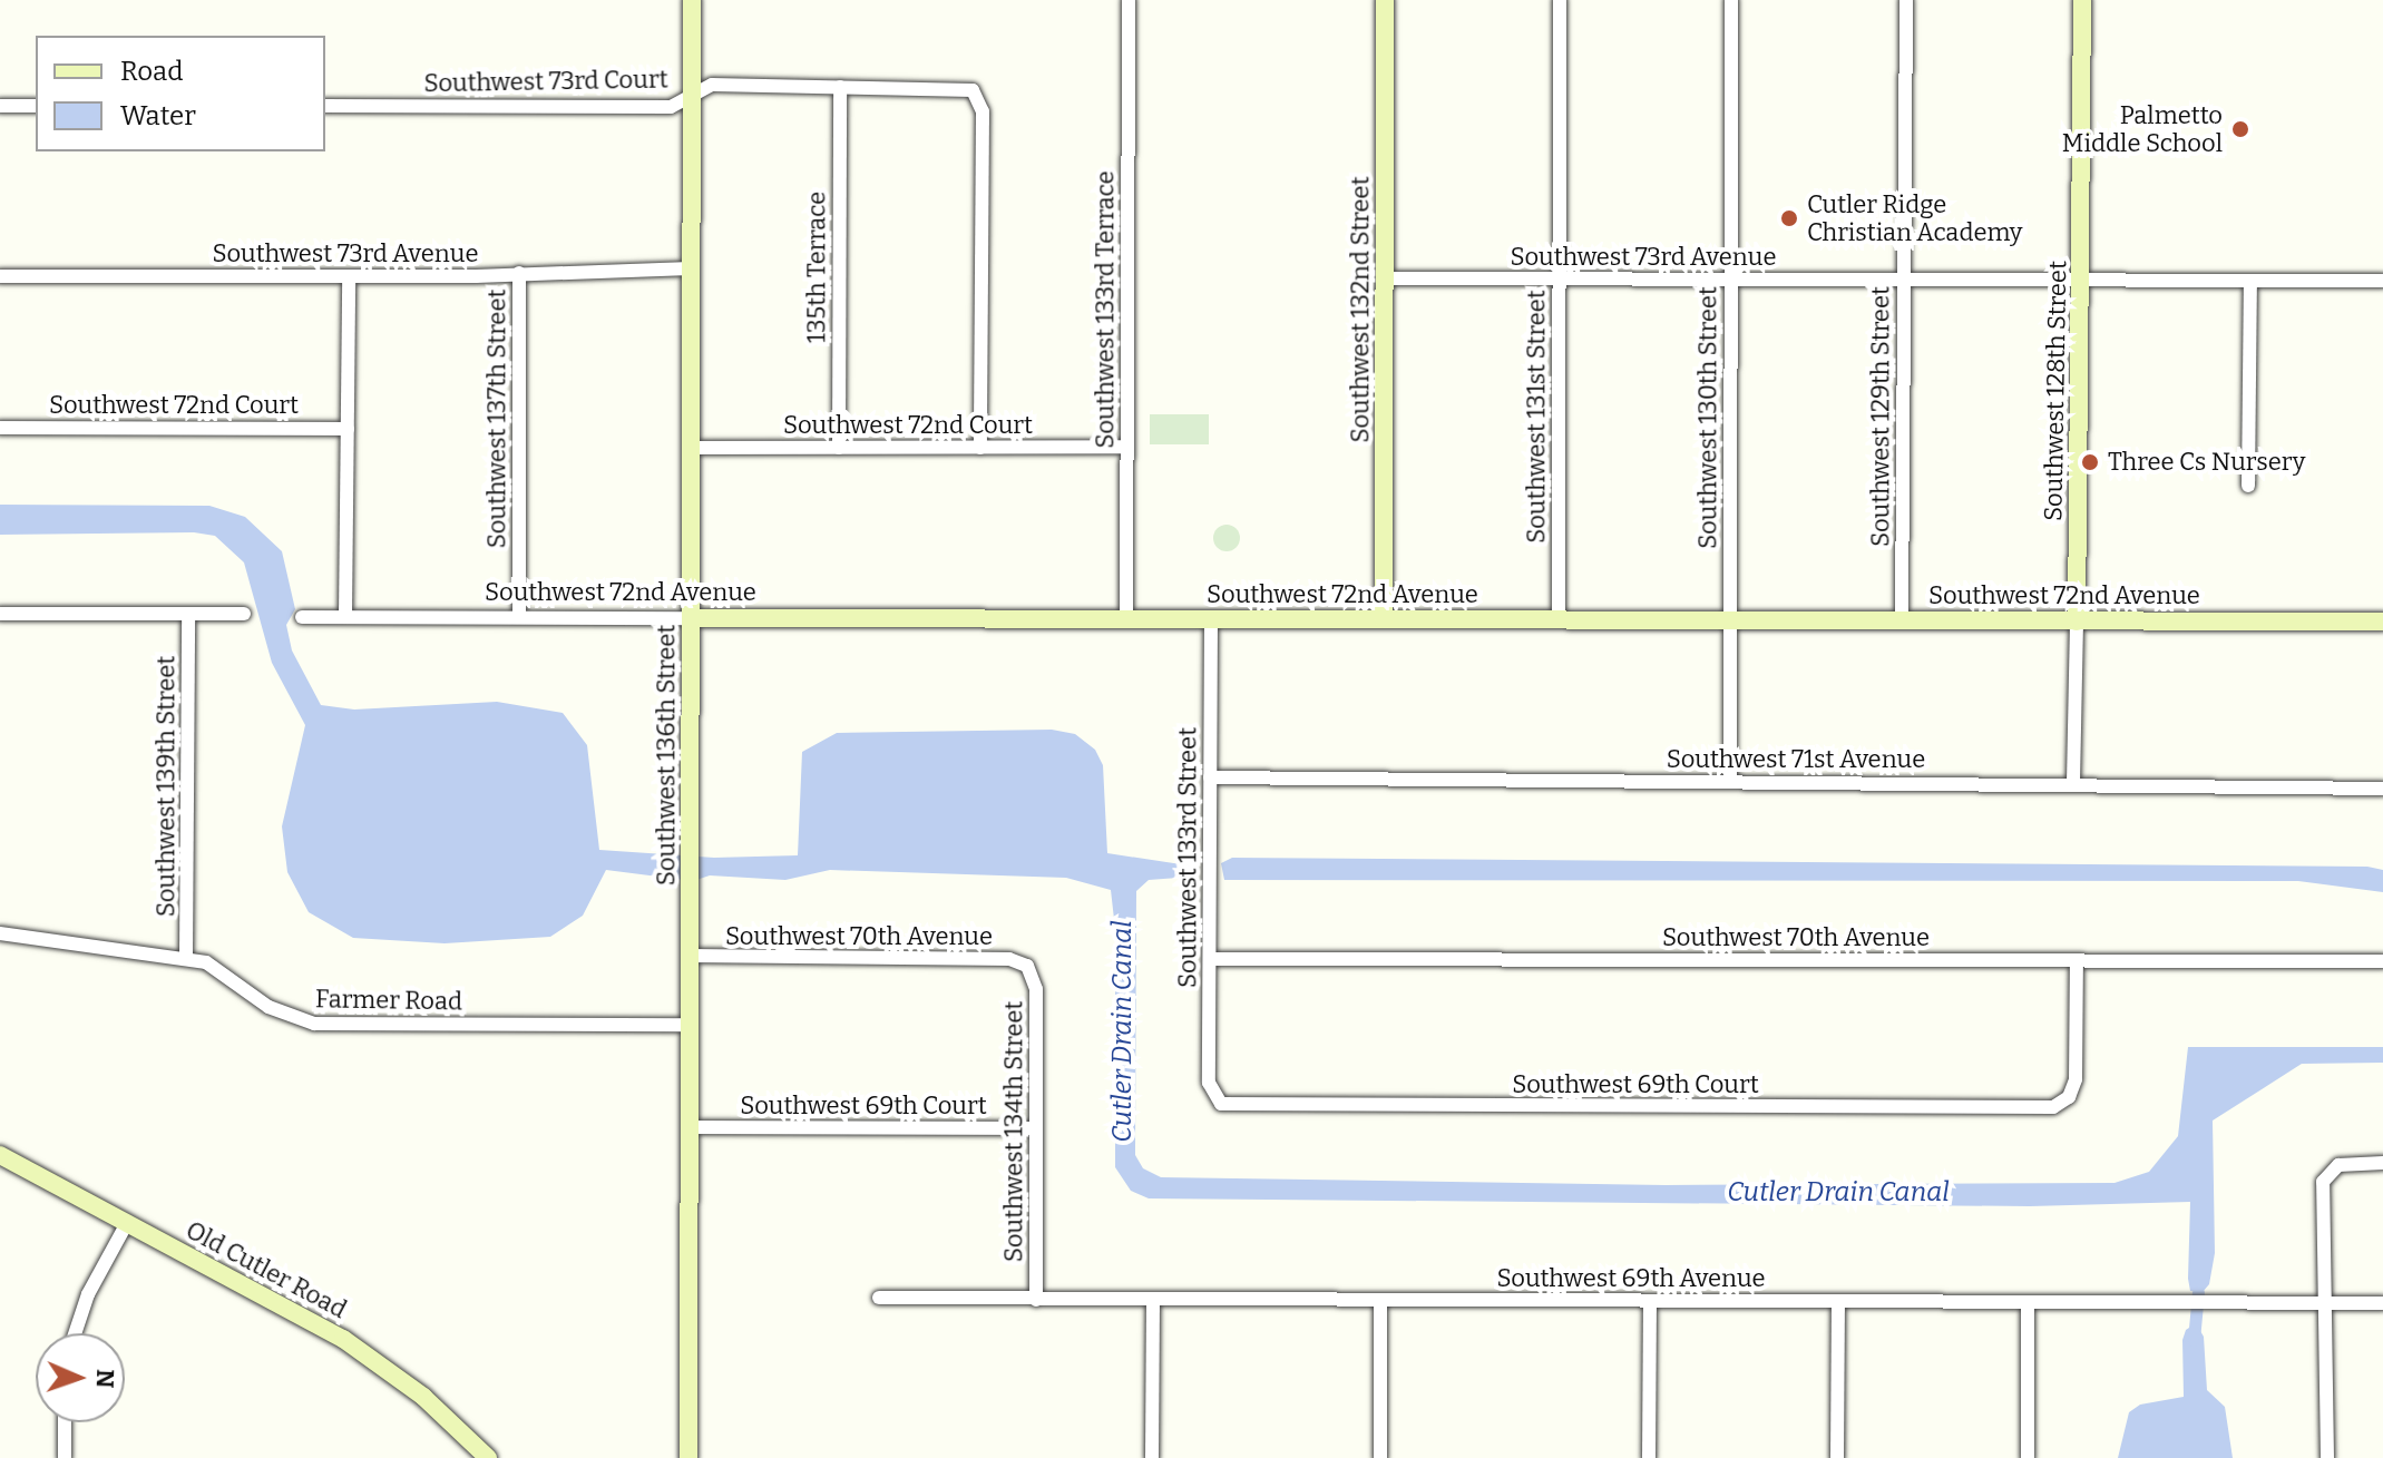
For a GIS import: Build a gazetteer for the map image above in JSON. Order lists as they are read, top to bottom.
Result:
{
  "streets": {
    "street": [
      "Southwest 73rd Court",
      "Southwest 73rd Avenue",
      "135th Terrace",
      "Southwest 133rd Terrace",
      "Southwest 132nd Street",
      "Southwest 128th Street",
      "Southwest 72nd Court",
      "Southwest 131st Street",
      "Southwest 129th Street",
      "Southwest 130th Street",
      "Southwest 137th Street",
      "Southwest 72nd Avenue",
      "Southwest 136th Street",
      "Southwest 71st Avenue",
      "Southwest 139th Street",
      "Southwest 133rd Street",
      "Southwest 70th Avenue",
      "Farmer Road",
      "Southwest 69th Court",
      "Southwest 134th Street",
      "Old Cutler Road",
      "Southwest 69th Avenue"
    ]
  },
  "crossings": [
    ["Southwest 73rd Court", "135th Terrace"],
    ["Southwest 73rd Court", "Southwest 72nd Court"],
    ["Southwest 73rd Court", "Southwest 136th Street"],
    ["Southwest 73rd Avenue", "Southwest 132nd Street"],
    ["Southwest 73rd Avenue", "Southwest 128th Street"],
    ["Southwest 73rd Avenue", "Southwest 131st Street"],
    ["Southwest 73rd Avenue", "Southwest 129th Street"],
    ["Southwest 73rd Avenue", "Southwest 130th Street"],
    ["Southwest 73rd Avenue", "Southwest 137th Street"],
    ["Southwest 73rd Avenue", "Southwest 136th Street"],
    ["135th Terrace", "Southwest 72nd Court"],
    ["Southwest 133rd Terrace", "Southwest 72nd Court"],
    ["Southwest 133rd Terrace", "Southwest 72nd Avenue"],
    ["Southwest 132nd Street", "Southwest 72nd Avenue"],
    ["Southwest 128th Street", "Southwest 72nd Avenue"],
    ["Southwest 128th Street", "Southwest 71st Avenue"],
    ["Southwest 72nd Court", "Southwest 136th Street"],
    ["Southwest 131st Street", "Southwest 72nd Avenue"],
    ["Southwest 129th Street", "Southwest 72nd Avenue"],
    ["Southwest 130th Street", "Southwest 72nd Avenue"],
    ["Southwest 130th Street", "Southwest 71st Avenue"],
    ["Southwest 137th Street", "Southwest 72nd Avenue"],
    ["Southwest 72nd Avenue", "Southwest 136th Street"],
    ["Southwest 72nd Avenue", "Southwest 133rd Street"],
    ["Southwest 136th Street", "Southwest 70th Avenue"],
    ["Southwest 136th Street", "Farmer Road"],
    ["Southwest 136th Street", "Southwest 69th Court"],
    ["Southwest 71st Avenue", "Southwest 133rd Street"],
    ["Southwest 139th Street", "Farmer Road"],
    ["Southwest 133rd Street", "Southwest 70th Avenue"],
    ["Southwest 133rd Street", "Southwest 69th Court"],
    ["Southwest 70th Avenue", "Southwest 69th Court"],
    ["Southwest 70th Avenue", "Southwest 134th Street"],
    ["Southwest 69th Court", "Southwest 134th Street"],
    ["Southwest 134th Street", "Southwest 69th Avenue"]
  ],
  "water": ["Cutler Drain Canal"],
  "places": ["Palmetto Middle School", "Cutler Ridge Christian Academy", "Three Cs Nursery"],
  "legend": ["Road", "Water"],
  "north": "right"
}
